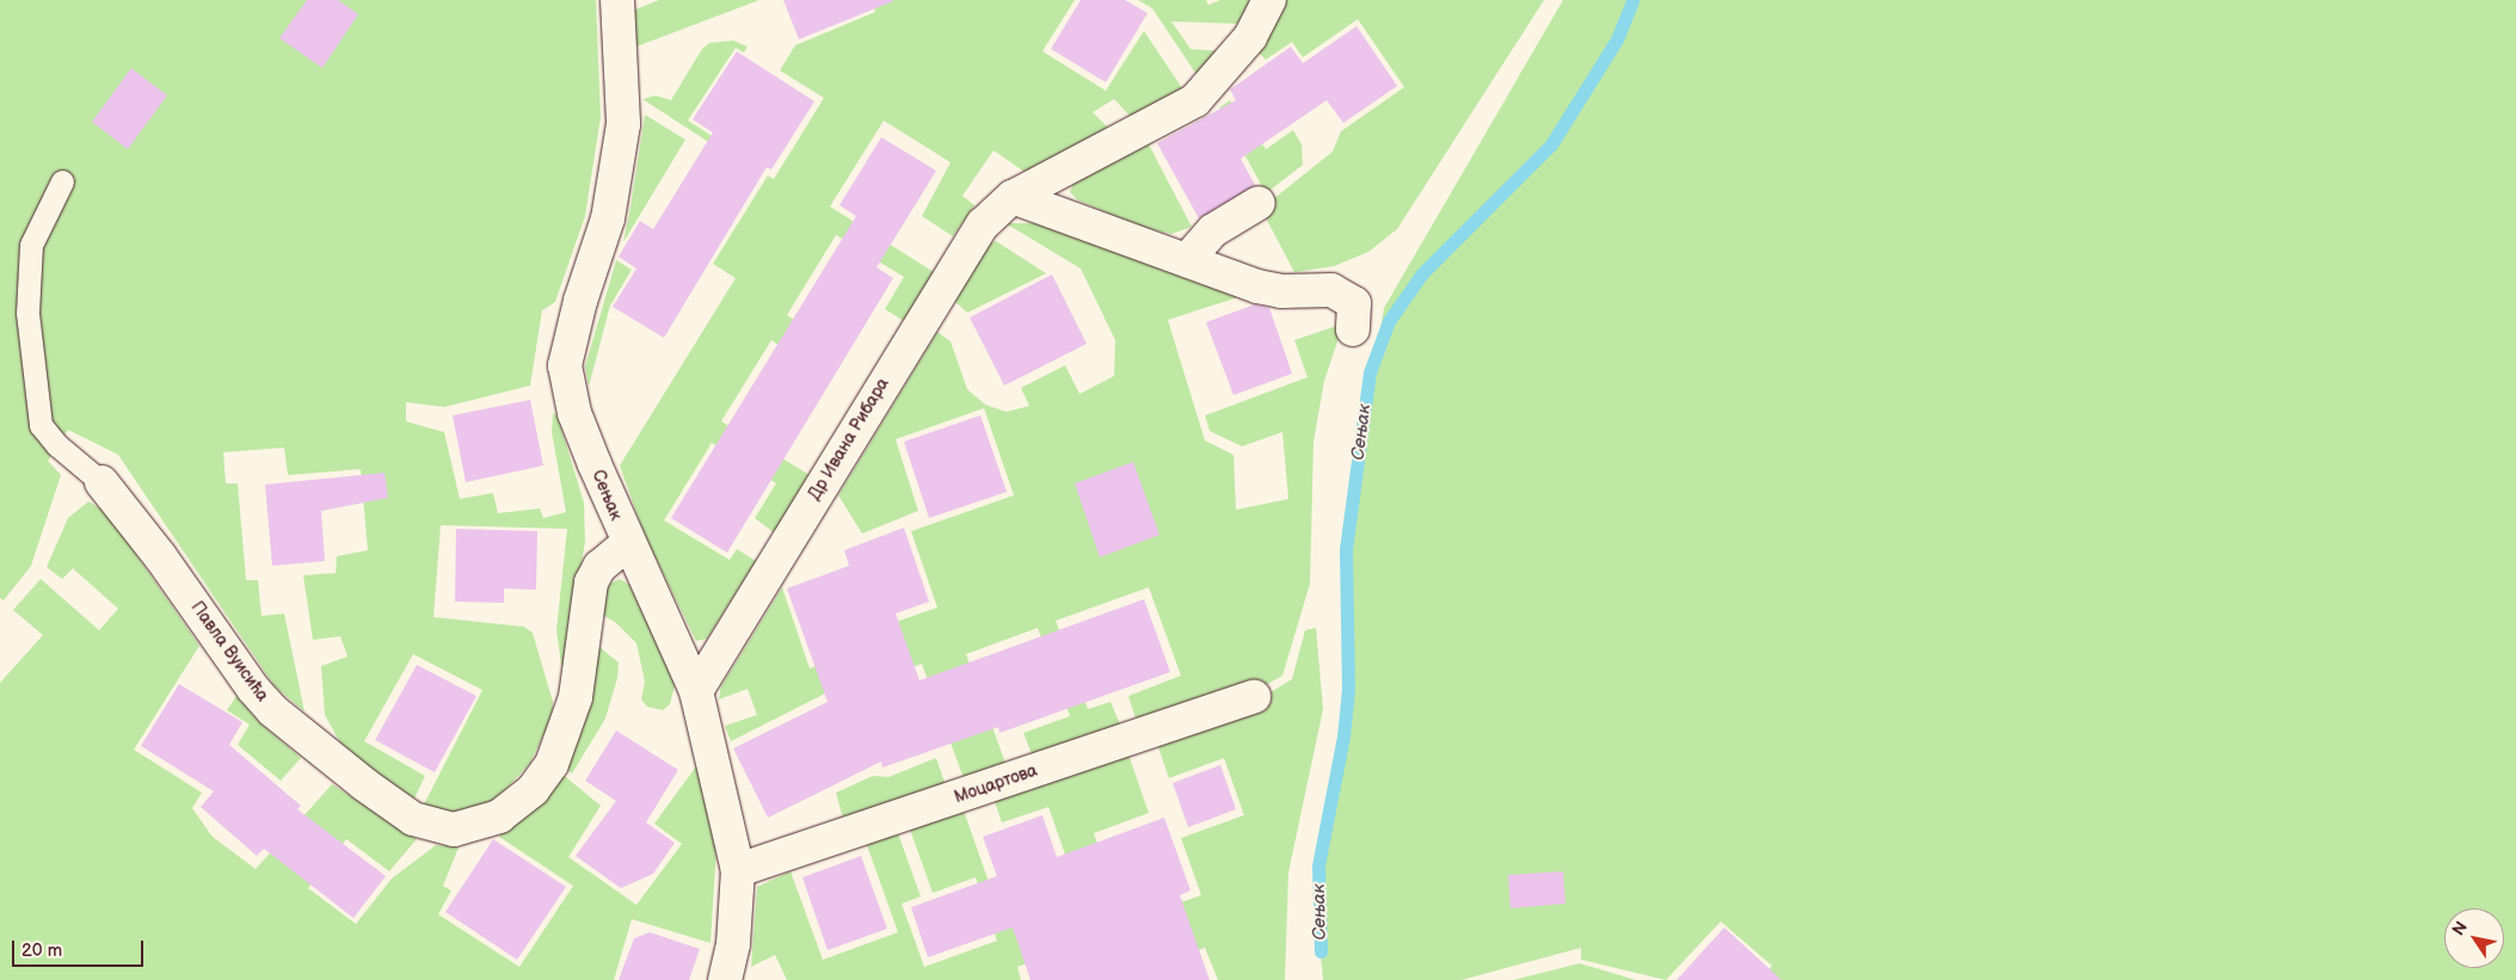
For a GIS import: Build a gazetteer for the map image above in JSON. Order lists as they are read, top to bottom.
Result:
{
  "streets": {
    "street": [
      "Др Ивана Рибара",
      "Сењак",
      "Павла Вуисића",
      "Моцартова"
    ]
  },
  "crossings": [
    ["Др Ивана Рибара", "Сењак"],
    ["Сењак", "Павла Вуисића"],
    ["Сењак", "Моцартова"]
  ],
  "water": ["Сењак"],
  "scale_bar": "20 m",
  "north": "top left"
}
